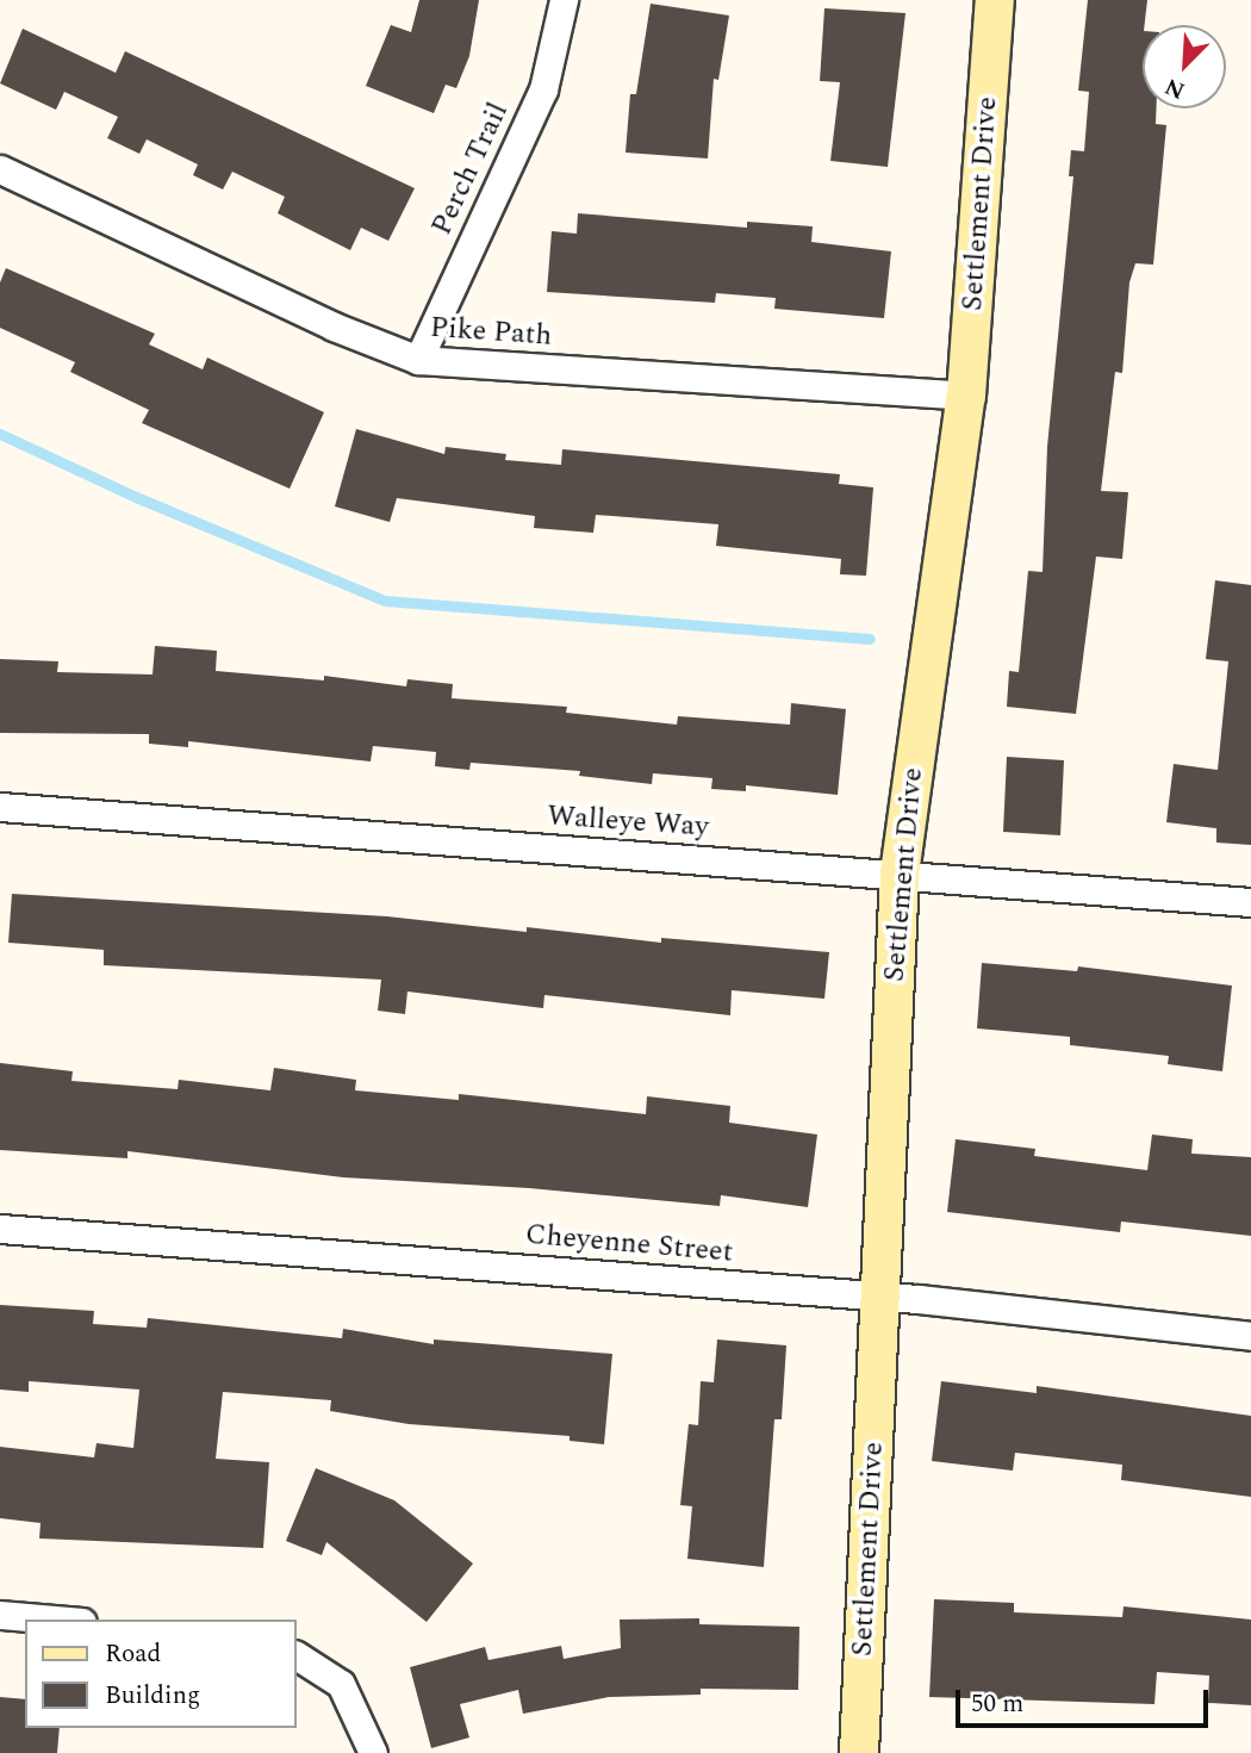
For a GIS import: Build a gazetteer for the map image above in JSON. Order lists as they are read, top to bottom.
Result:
{
  "streets": {
    "street": [
      "Perch Trail",
      "Settlement Drive",
      "Pike Path",
      "Walleye Way",
      "Cheyenne Street"
    ]
  },
  "crossings": [
    ["Perch Trail", "Pike Path"],
    ["Settlement Drive", "Pike Path"],
    ["Settlement Drive", "Walleye Way"],
    ["Settlement Drive", "Cheyenne Street"]
  ],
  "legend": ["Road", "Building"],
  "scale_bar": "50 m",
  "north": "bottom left"
}
